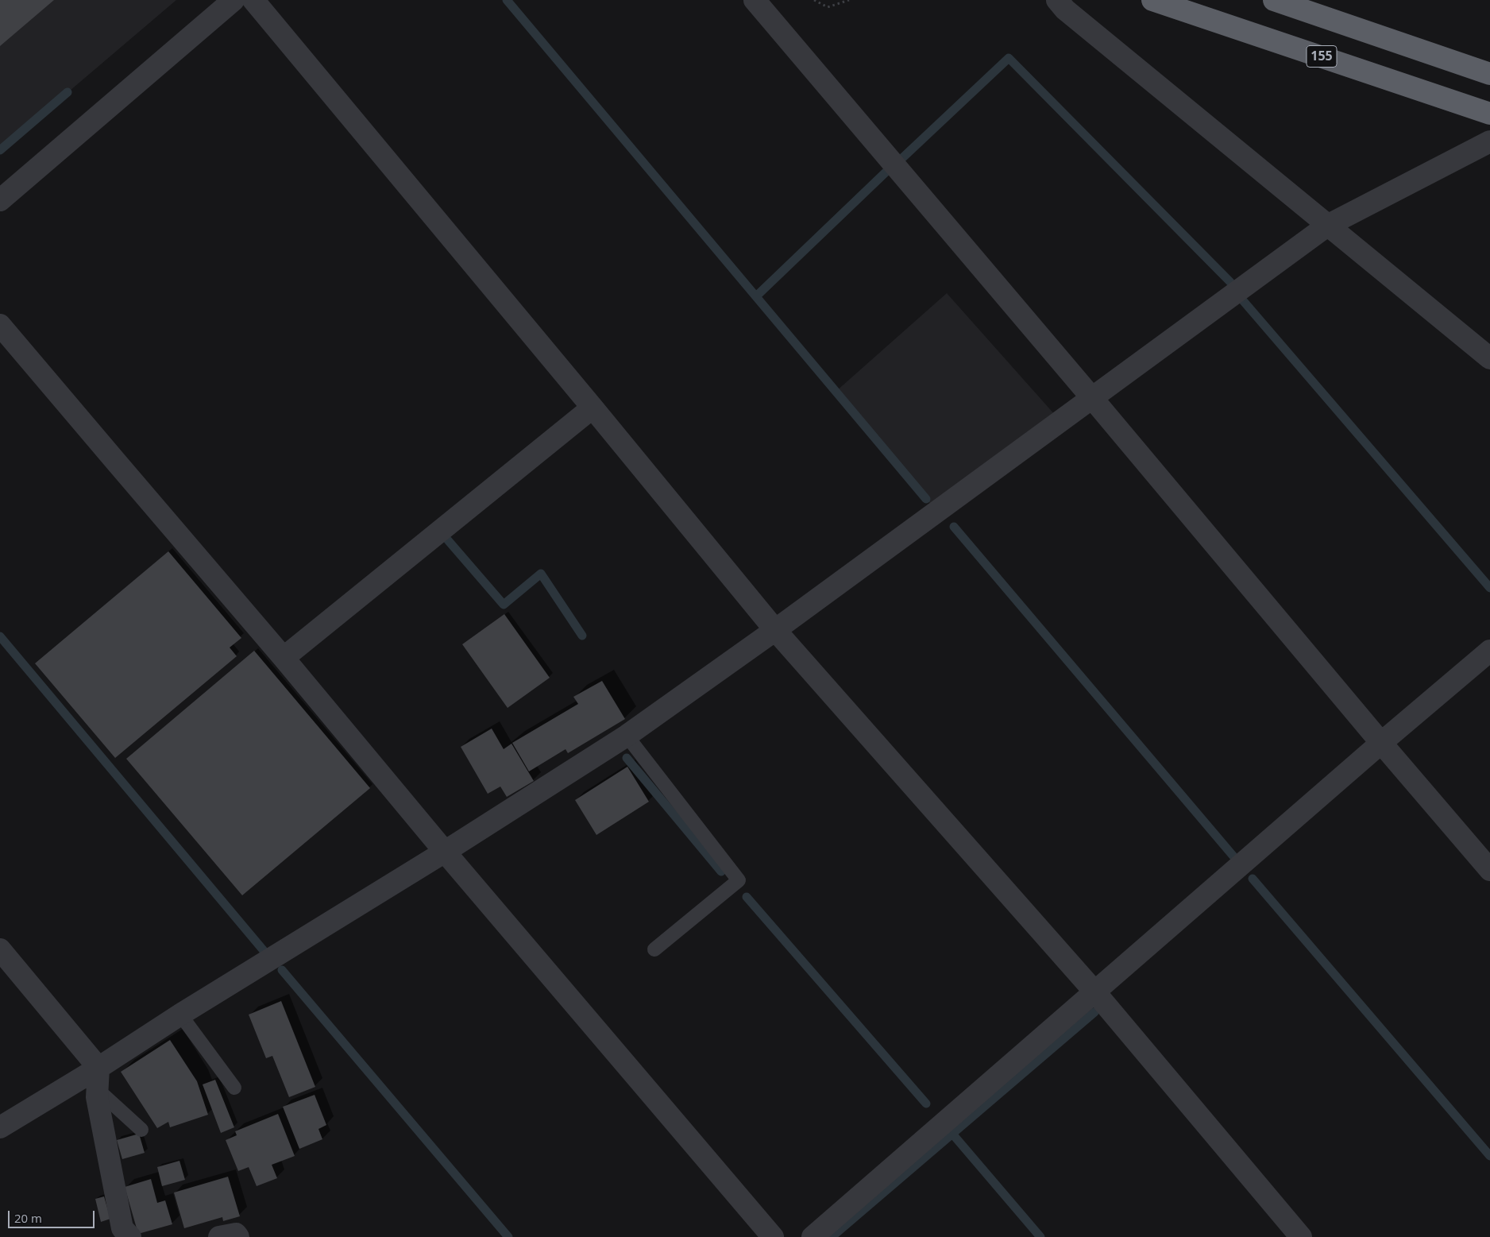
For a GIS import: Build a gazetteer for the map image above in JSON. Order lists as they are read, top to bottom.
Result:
{
  "streets": {
    "highway": ["155"]
  },
  "scale_bar": "20 m"
}
